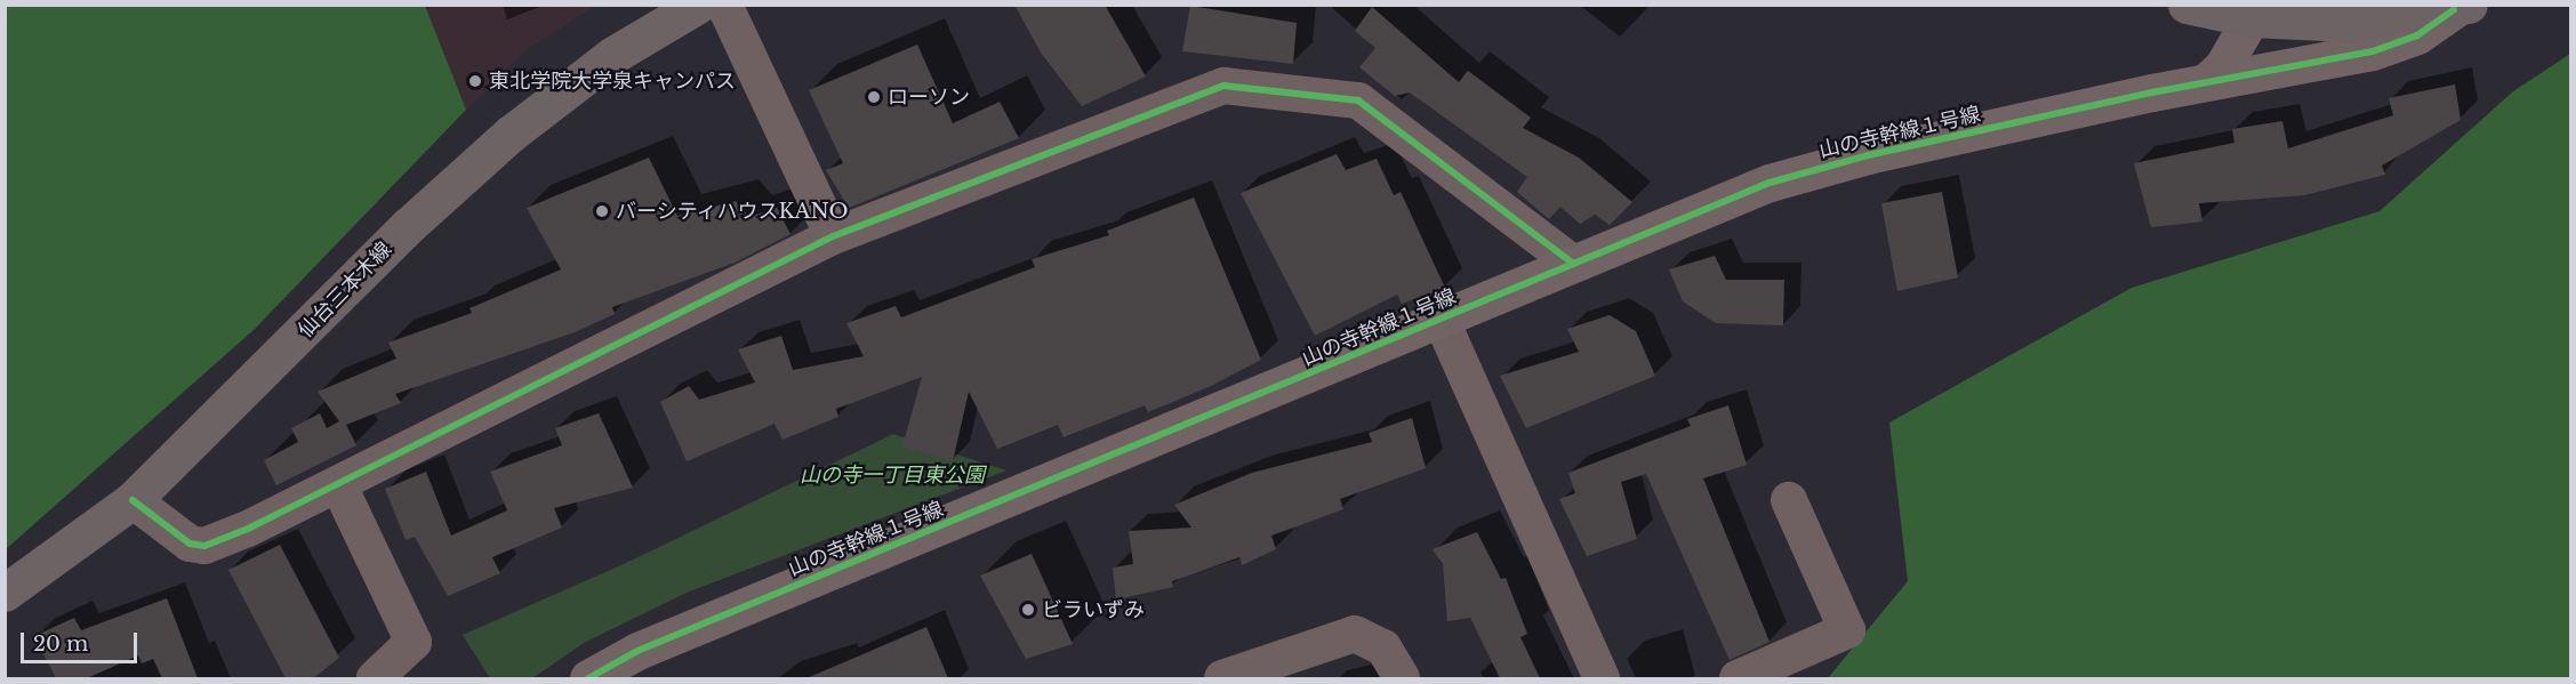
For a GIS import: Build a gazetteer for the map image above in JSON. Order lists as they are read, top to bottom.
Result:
{
  "streets": {
    "main road": ["仙台三本木線"],
    "street": ["山の寺幹線１号線"]
  },
  "parks": ["山の寺一丁目東公園"],
  "places": [
    "東北学院大学泉キャンパス",
    "ローソン",
    "バーシティハウスKANO",
    "ビラいずみ"
  ],
  "scale_bar": "20 m"
}
